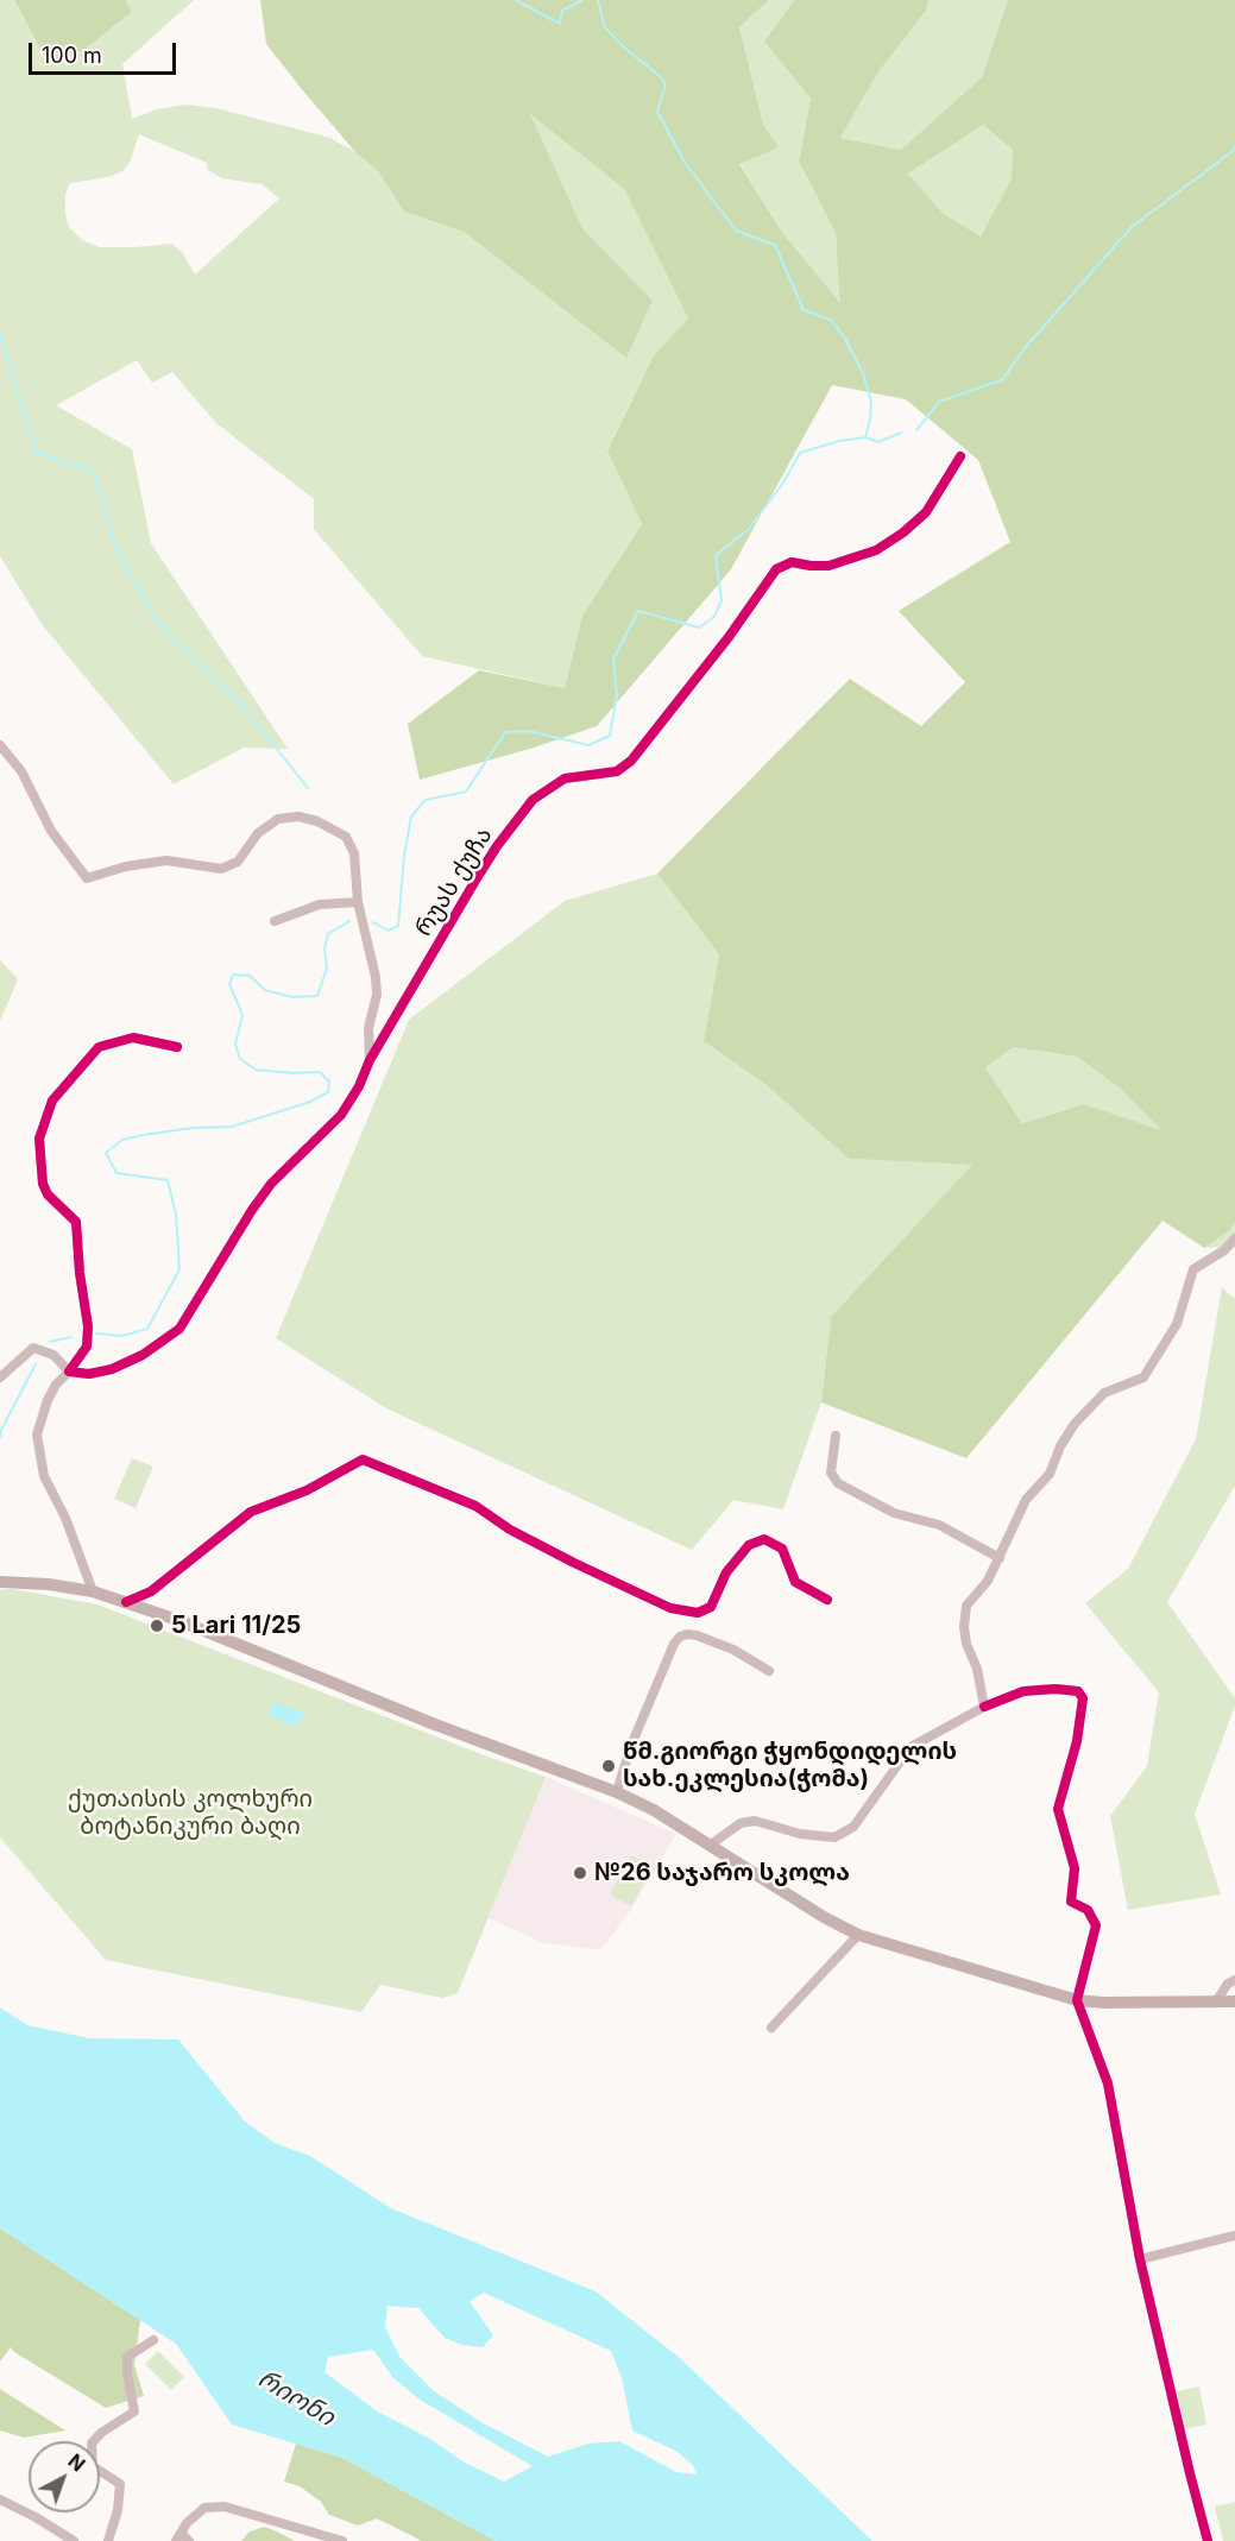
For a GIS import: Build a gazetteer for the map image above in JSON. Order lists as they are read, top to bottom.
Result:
{
  "streets": {
    "street": ["რუას ქუჩა"]
  },
  "water": ["რიონი"],
  "parks": ["ქუთაისის კოლხური ბოტანიკური ბაღი"],
  "places": ["5 Lari 11/25", "წმ.გიორგი ჭყონდიდელის სახ.ეკლესია(ჭომა)", "№26 საჯარო სკოლა"],
  "scale_bar": "100 m",
  "north": "top right"
}
